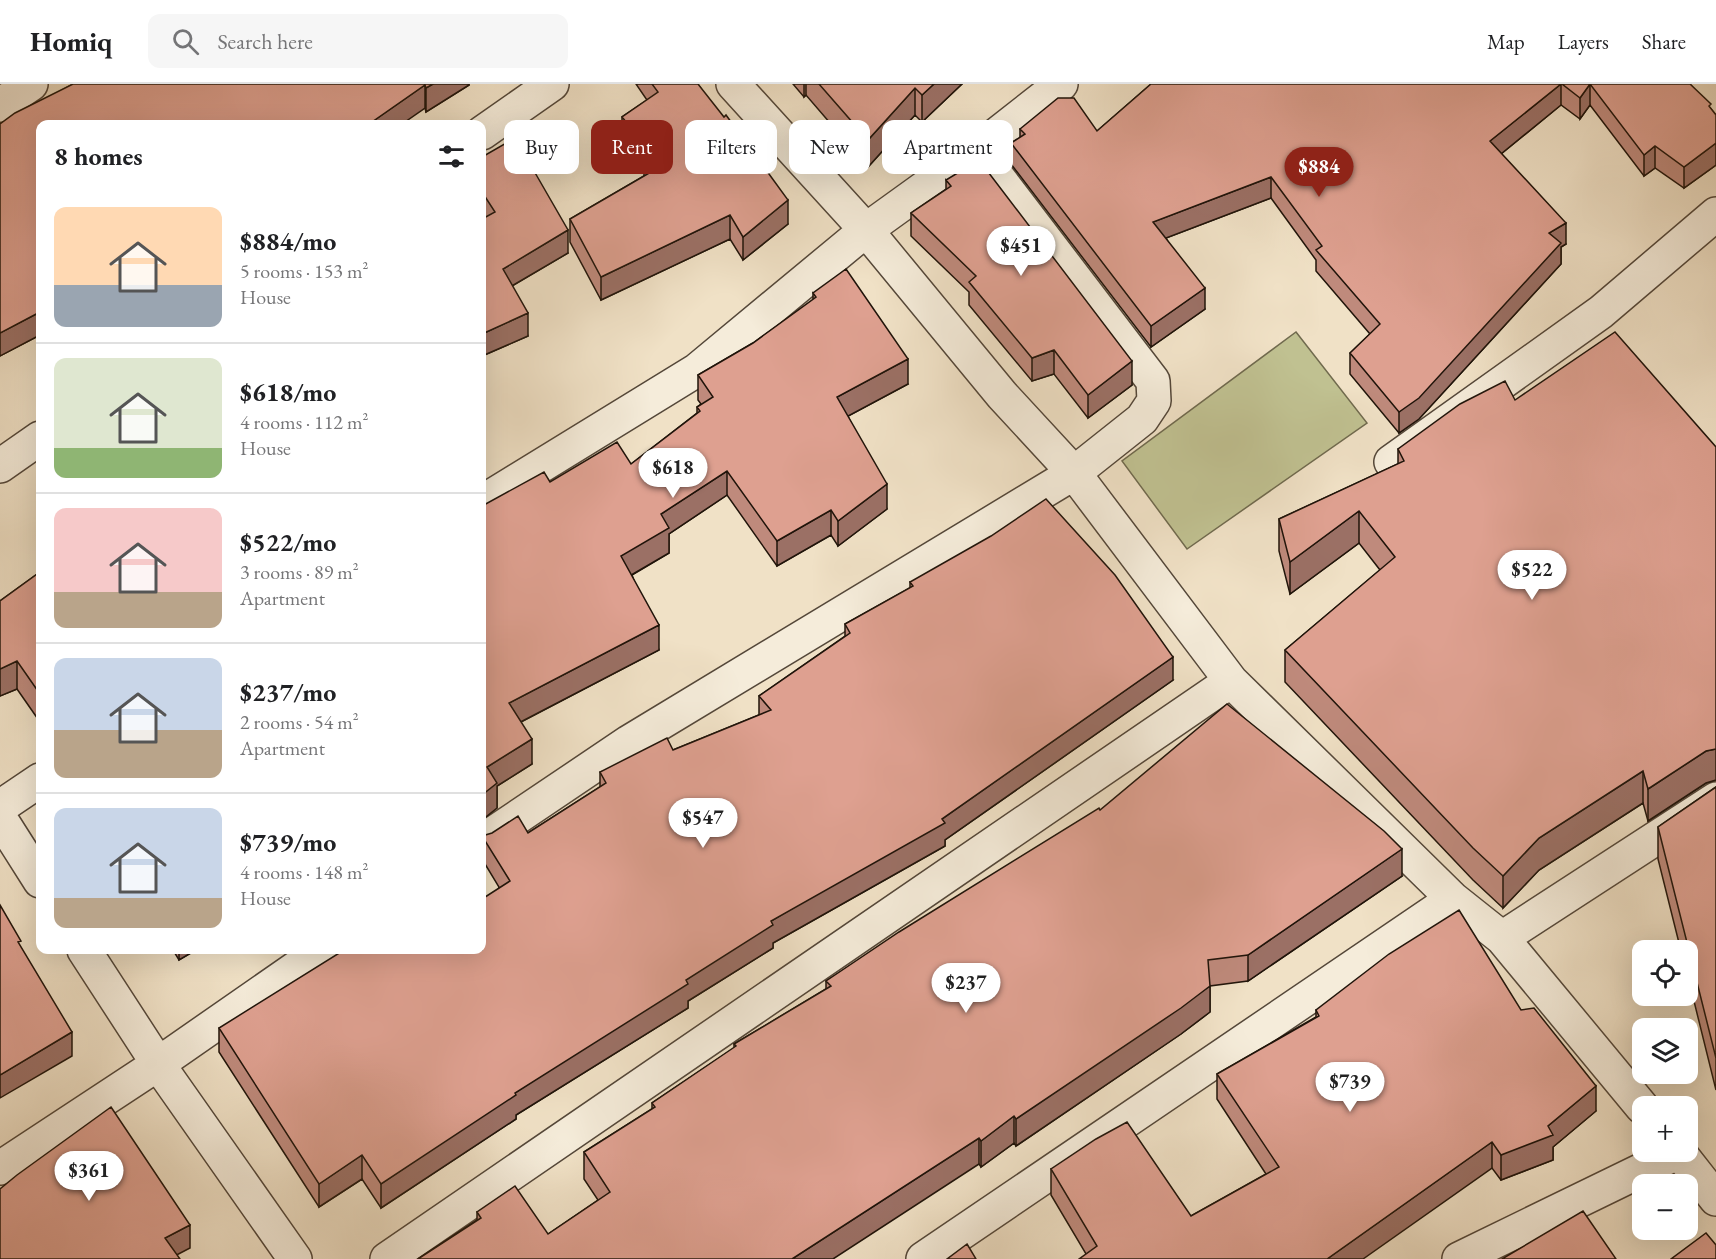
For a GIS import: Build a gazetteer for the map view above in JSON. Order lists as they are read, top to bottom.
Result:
{
  "page": {
    "header": "Homiq",
    "search": "Search here",
    "nav": ["Map", "Layers", "Share"],
    "chip": [
      "Buy",
      "Rent",
      "Filters",
      "New",
      "Apartment"
    ],
    "heading": "8 homes",
    "price": [
      "$884",
      "$451",
      "$618",
      "$522",
      "$547",
      "$237",
      "$739",
      "$361"
    ],
    "list": [
      {
        "name": "$884/mo",
        "note": "5 rooms · 153 m² · House"
      },
      {
        "name": "$618/mo",
        "note": "4 rooms · 112 m² · House"
      },
      {
        "name": "$522/mo",
        "note": "3 rooms · 89 m² · Apartment"
      },
      {
        "name": "$237/mo",
        "note": "2 rooms · 54 m² · Apartment"
      },
      {
        "name": "$739/mo",
        "note": "4 rooms · 148 m² · House"
      }
    ],
    "map_buttons": ["+", "−"]
  }
}
